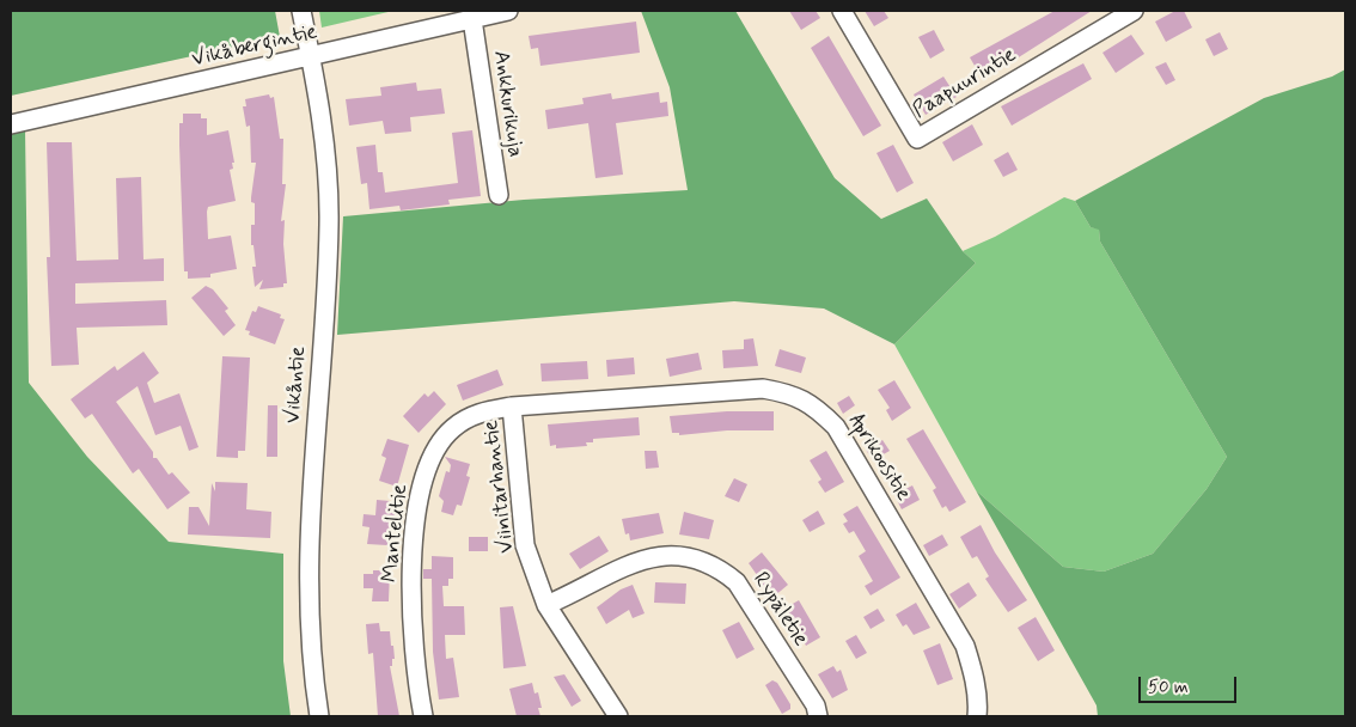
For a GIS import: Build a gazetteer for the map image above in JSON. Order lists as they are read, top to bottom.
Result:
{
  "streets": {
    "street": [
      "Vikåbergintie",
      "Paapuurintie",
      "Ankkurikuja",
      "Vikåntie",
      "Aprikoositie",
      "Viinitarhantie",
      "Mantelitie",
      "Rypäletie"
    ]
  },
  "crossings": [
    ["Vikåbergintie", "Ankkurikuja"],
    ["Vikåbergintie", "Vikåntie"],
    ["Aprikoositie", "Viinitarhantie"],
    ["Aprikoositie", "Mantelitie"],
    ["Viinitarhantie", "Mantelitie"],
    ["Viinitarhantie", "Rypäletie"]
  ],
  "scale_bar": "50 m"
}
